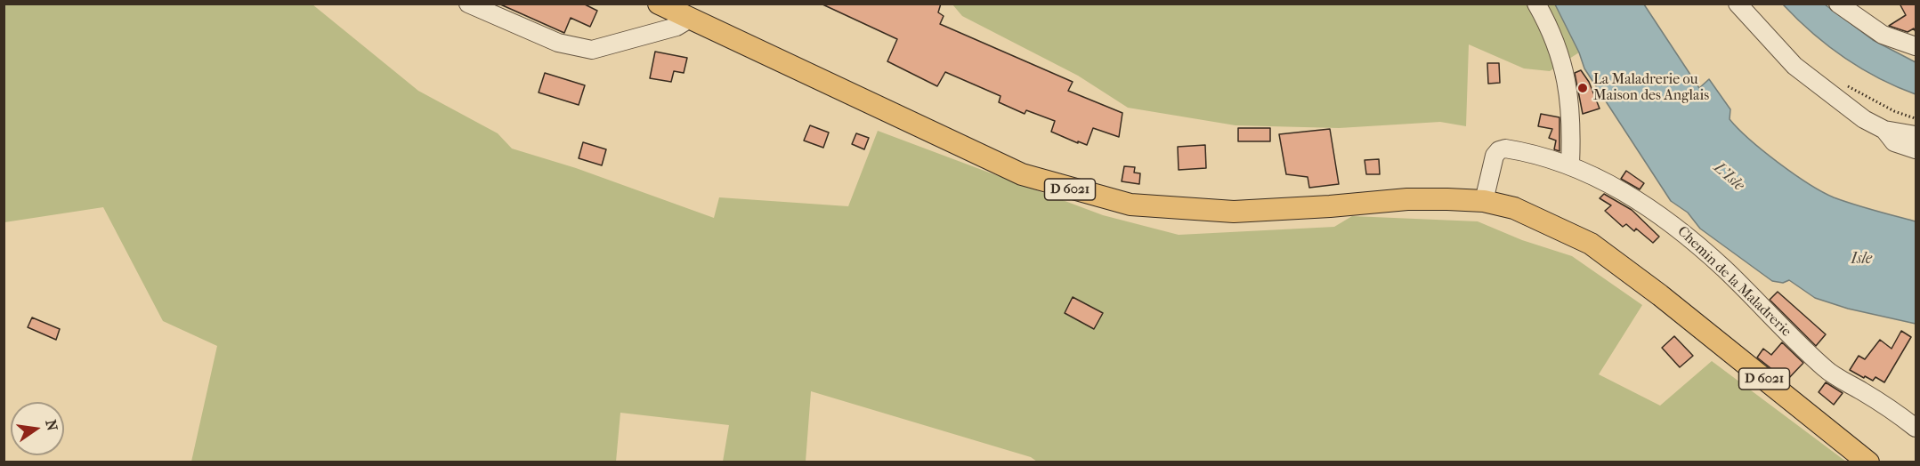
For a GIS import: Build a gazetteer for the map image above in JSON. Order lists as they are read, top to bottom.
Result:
{
  "streets": {
    "main road": ["D 6021"],
    "street": ["Chemin de la Maladrerie"]
  },
  "crossings": [
    ["D 6021", "Chemin de la Maladrerie"]
  ],
  "water": ["L'Isle", "Isle"],
  "places": ["La Maladrerie ou Maison des Anglais"],
  "north": "right"
}
